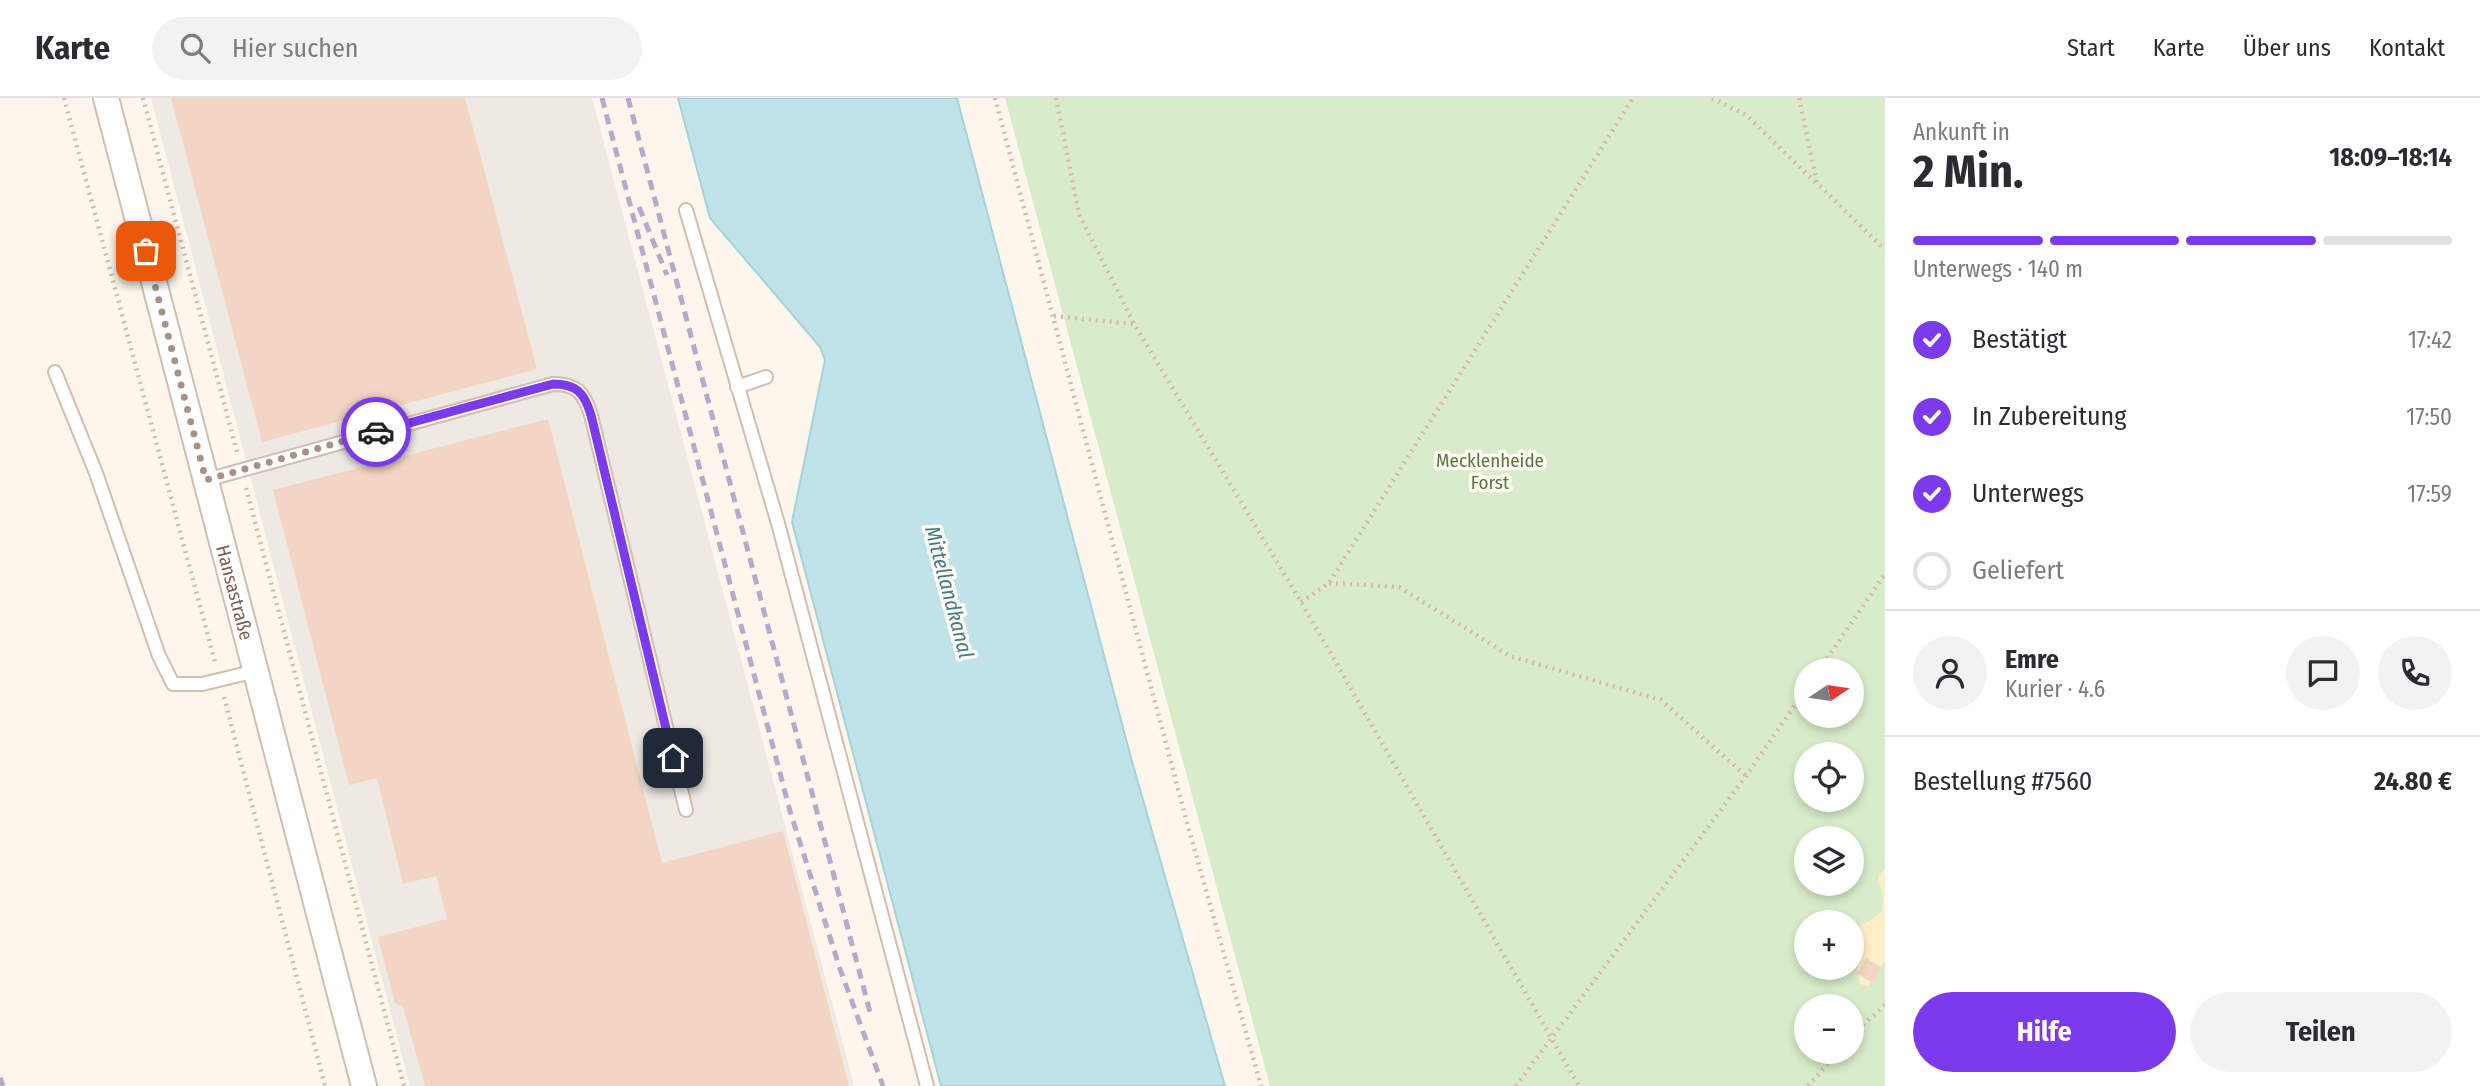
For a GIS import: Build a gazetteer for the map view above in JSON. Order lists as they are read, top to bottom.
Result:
{
  "streets": {
    "street": ["Hansastraße"]
  },
  "water": ["Mittellandkanal"],
  "parks": ["Mecklenheide Forst"],
  "north": "right",
  "page": {
    "header": "Karte",
    "search": "Hier suchen",
    "nav": [
      "Start",
      "Karte",
      "Über uns",
      "Kontakt"
    ],
    "heading": ["2 Min.", "Ankunft in", "18:09–18:14"],
    "panel": [
      "Emre",
      "Kurier · 4.6",
      "Bestellung #7560",
      "24.80 €"
    ],
    "bar": "Unterwegs · 140 m",
    "list": [
      ["Bestätigt", "17:42"],
      ["In Zubereitung", "17:50"],
      ["Unterwegs", "17:59"],
      "Geliefert"
    ],
    "map_buttons": ["+", "−"],
    "buttons": ["Hilfe", "Teilen"]
  }
}
